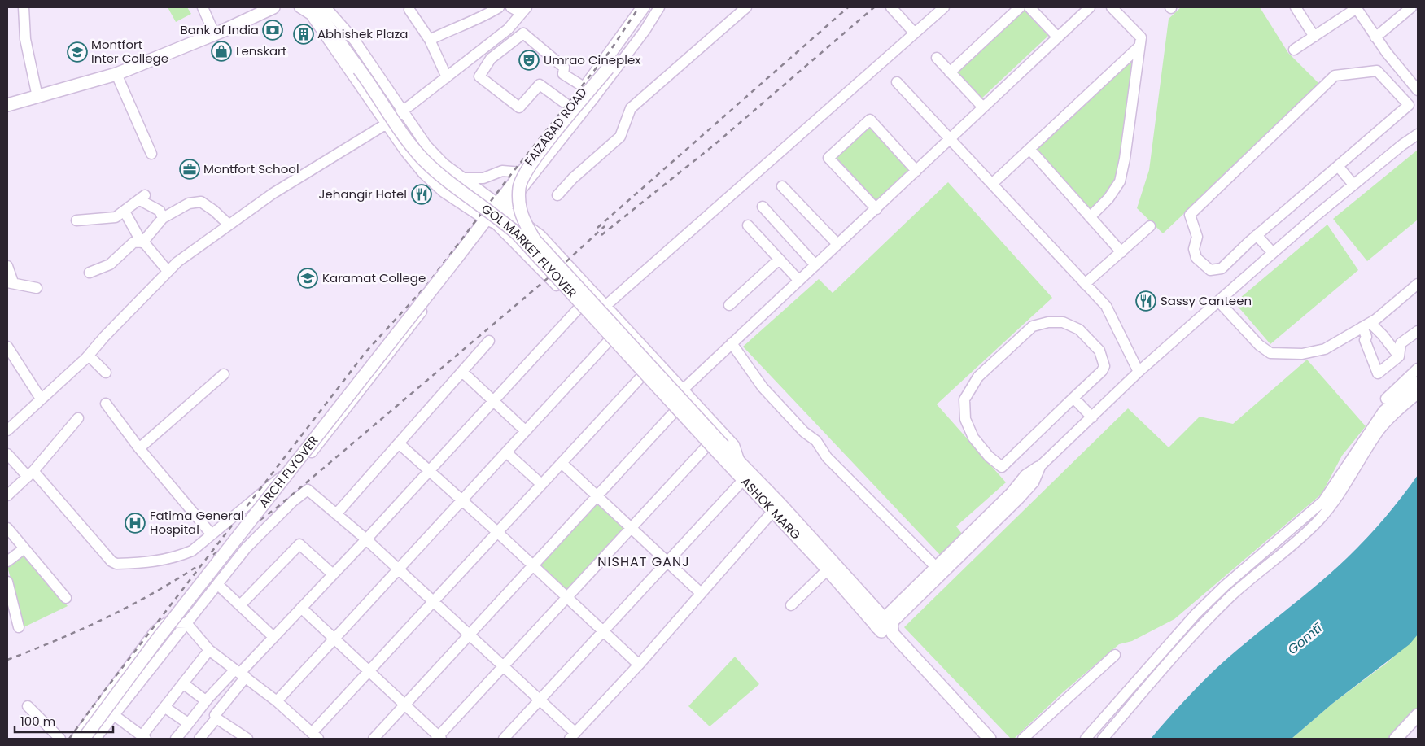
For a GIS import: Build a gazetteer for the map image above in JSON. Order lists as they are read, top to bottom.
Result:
{
  "streets": {
    "main road": [
      "FAIZABAD ROAD",
      "GOL MARKET FLYOVER",
      "ARCH FLYOVER",
      "ASHOK MARG"
    ]
  },
  "crossings": [
    ["FAIZABAD ROAD", "ARCH FLYOVER"],
    ["FAIZABAD ROAD", "ASHOK MARG"],
    ["GOL MARKET FLYOVER", "ASHOK MARG"]
  ],
  "districts": ["NISHAT GANJ"],
  "water": ["Gomtī"],
  "places": {
    "bank": ["Bank of India"],
    "building": ["Abhishek Plaza"],
    "shop": ["Lenskart"],
    "school or university": ["Montfort Inter College", "Karamat College"],
    "theatre": ["Umrao Cineplex"],
    "office": ["Montfort School"],
    "restaurant": ["Jehangir Hotel", "Sassy Canteen"],
    "hospital": ["Fatima General Hospital"]
  },
  "scale_bar": "100 m"
}
